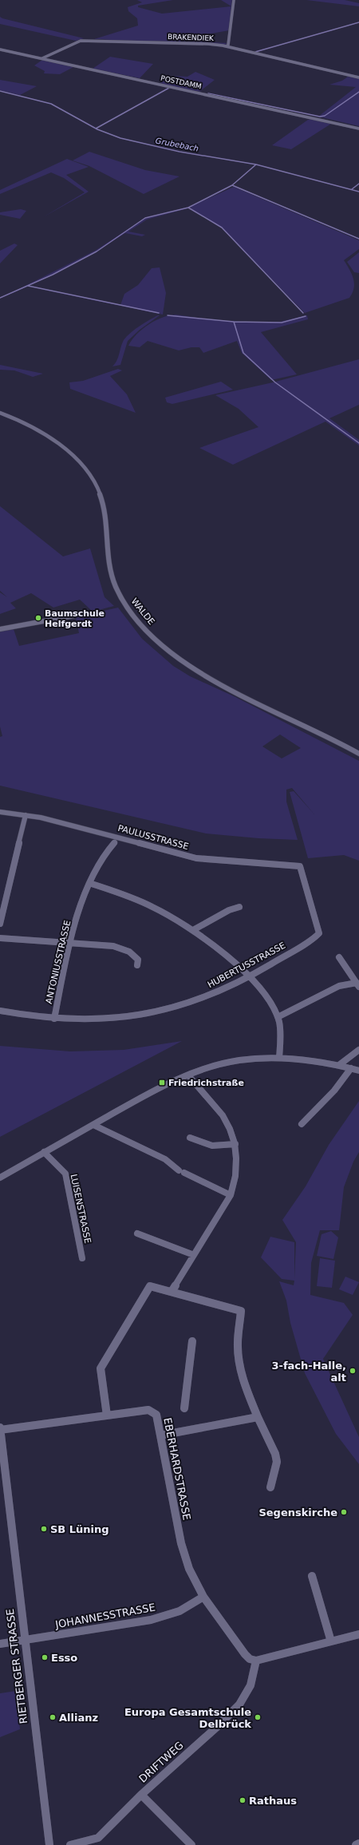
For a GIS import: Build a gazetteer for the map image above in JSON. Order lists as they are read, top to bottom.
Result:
{
  "streets": {
    "street": [
      "BRAKENDIEK",
      "POSTDAMM",
      "WALDE",
      "PAULUSSTRASSE",
      "ANTONIUSSTRASSE",
      "HUBERTUSSTRASSE",
      "LUISENSTRASSE",
      "EBERHARDSTRASSE",
      "JOHANNESSTRASSE",
      "RIETBERGER STRASSE",
      "DRIFTWEG"
    ]
  },
  "crossings": [
    ["BRAKENDIEK", "POSTDAMM"],
    ["PAULUSSTRASSE", "ANTONIUSSTRASSE"],
    ["PAULUSSTRASSE", "HUBERTUSSTRASSE"],
    ["ANTONIUSSTRASSE", "HUBERTUSSTRASSE"],
    ["EBERHARDSTRASSE", "JOHANNESSTRASSE"],
    ["EBERHARDSTRASSE", "RIETBERGER STRASSE"],
    ["EBERHARDSTRASSE", "DRIFTWEG"],
    ["JOHANNESSTRASSE", "RIETBERGER STRASSE"]
  ],
  "water": ["Grubebach"],
  "places": {
    "other": [
      "Baumschule Helfgerdt",
      "3-fach-Halle, alt",
      "Segenskirche",
      "SB Lüning",
      "Esso",
      "Allianz",
      "Europa Gesamtschule Delbrück",
      "Rathaus"
    ],
    "transit": ["Friedrichstraße"]
  }
}
